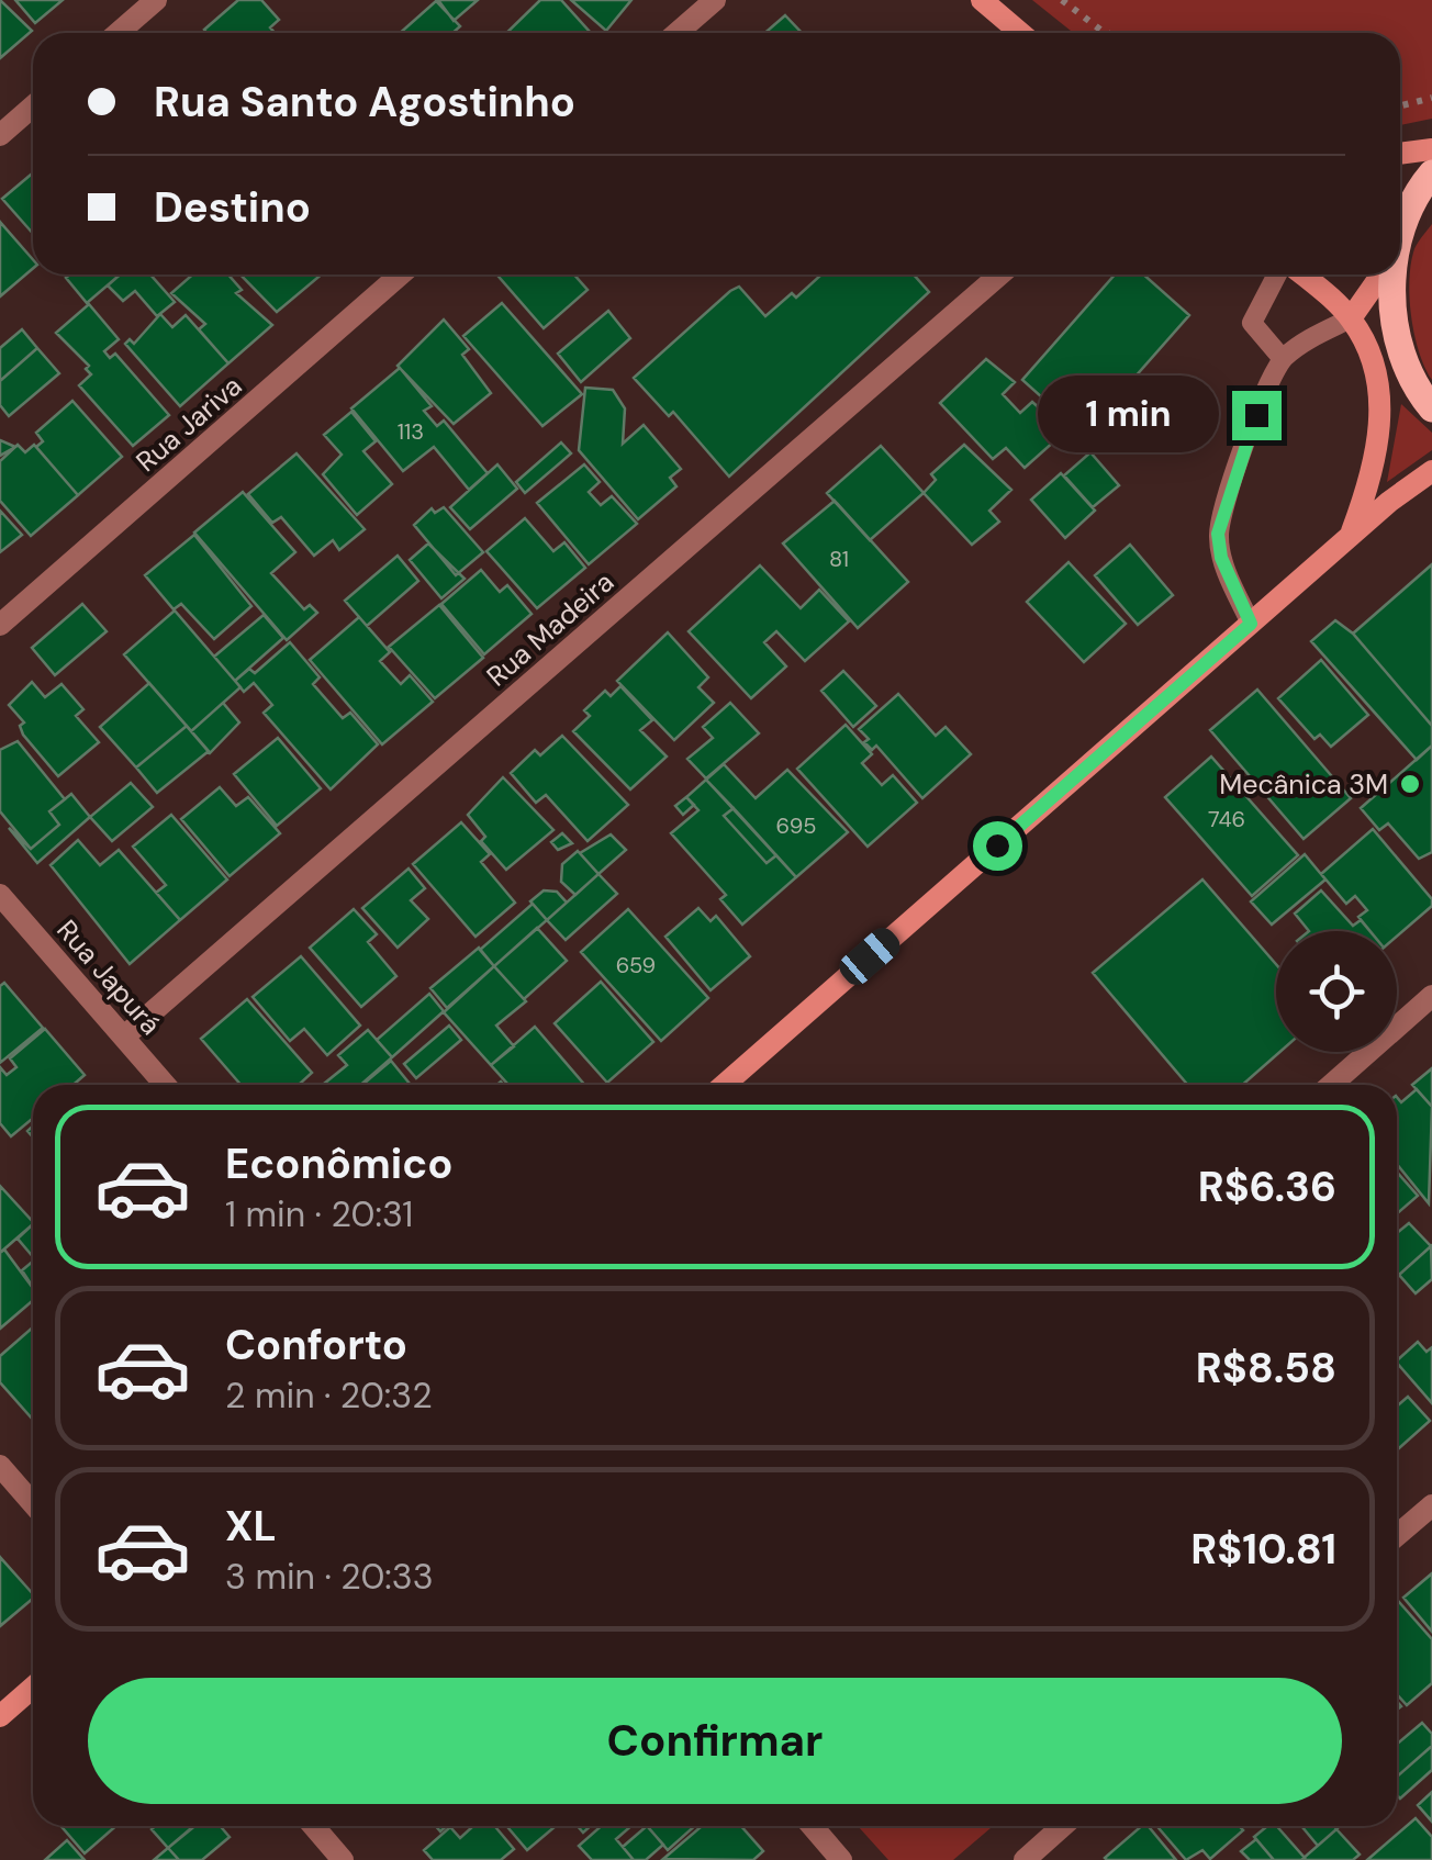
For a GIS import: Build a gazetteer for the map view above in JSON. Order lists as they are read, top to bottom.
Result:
{
  "streets": {
    "street": ["Rua Jariva", "Rua Madeira", "Rua Japurá"]
  },
  "crossings": [
    ["Rua Madeira", "Rua Japurá"]
  ],
  "places": ["Mecânica 3M"],
  "house_numbers": [
    "113",
    "81",
    "746",
    "695",
    "659"
  ],
  "page": {
    "banner": ["Rua Santo Agostinho", "Destino"],
    "bubble": "1 min",
    "list": [
      {
        "name": "Econômico",
        "note": "1 min · 20:31",
        "value": "R$6.36"
      },
      {
        "name": "Conforto",
        "note": "2 min · 20:32",
        "value": "R$8.58"
      },
      {
        "name": "XL",
        "note": "3 min · 20:33",
        "value": "R$10.81"
      }
    ],
    "buttons": "Confirmar"
  }
}
